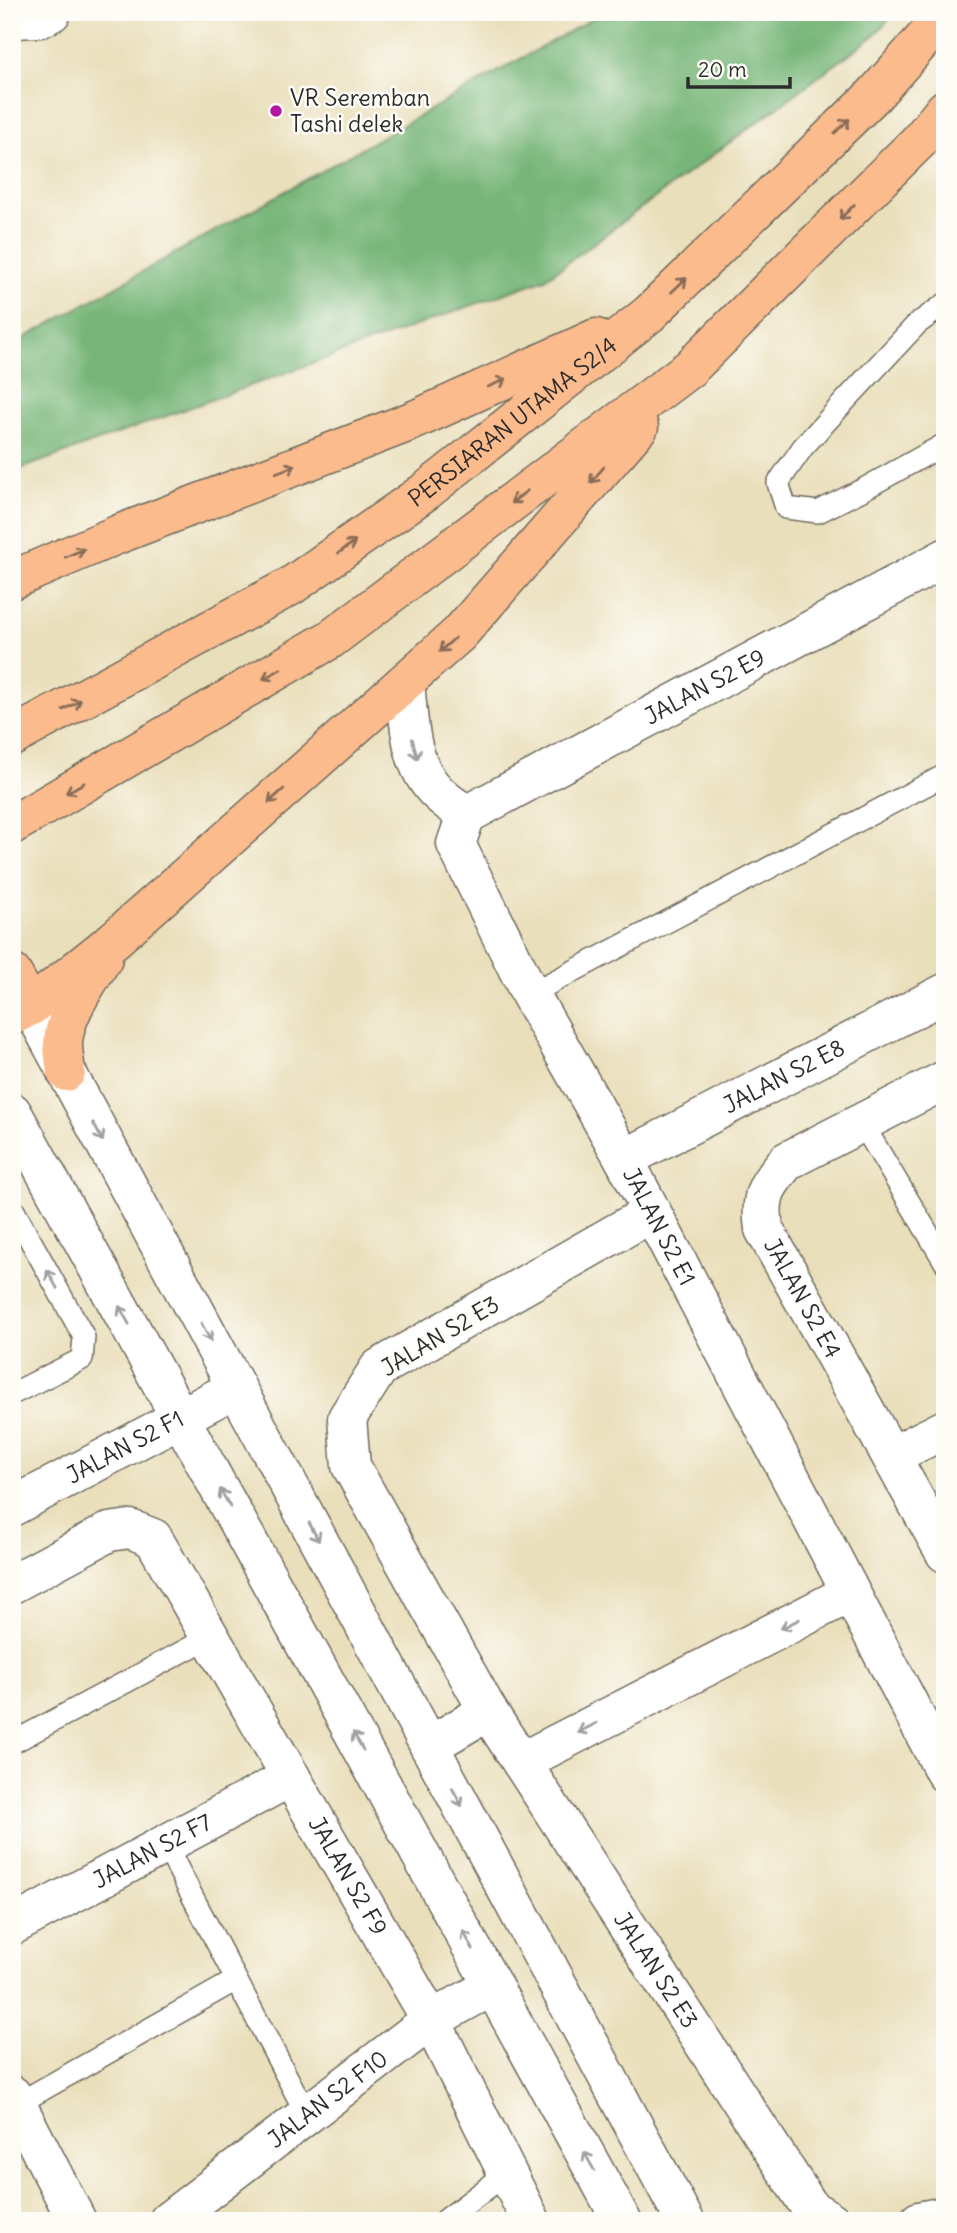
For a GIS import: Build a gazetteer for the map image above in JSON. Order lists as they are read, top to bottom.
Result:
{
  "streets": {
    "main road": ["PERSIARAN UTAMA S2/4"],
    "street": [
      "JALAN S2 E9",
      "JALAN S2 E8",
      "JALAN S2 E1",
      "JALAN S2 E4",
      "JALAN S2 E3",
      "JALAN S2 F1",
      "JALAN S2 F7",
      "JALAN S2 F9",
      "JALAN S2 F10"
    ]
  },
  "crossings": [
    ["JALAN S2 E9", "JALAN S2 E1"],
    ["JALAN S2 E8", "JALAN S2 E1"],
    ["JALAN S2 E1", "JALAN S2 E3"],
    ["JALAN S2 F7", "JALAN S2 F9"],
    ["JALAN S2 F9", "JALAN S2 F10"]
  ],
  "places": ["VR Seremban Tashi delek"],
  "scale_bar": "20 m"
}
